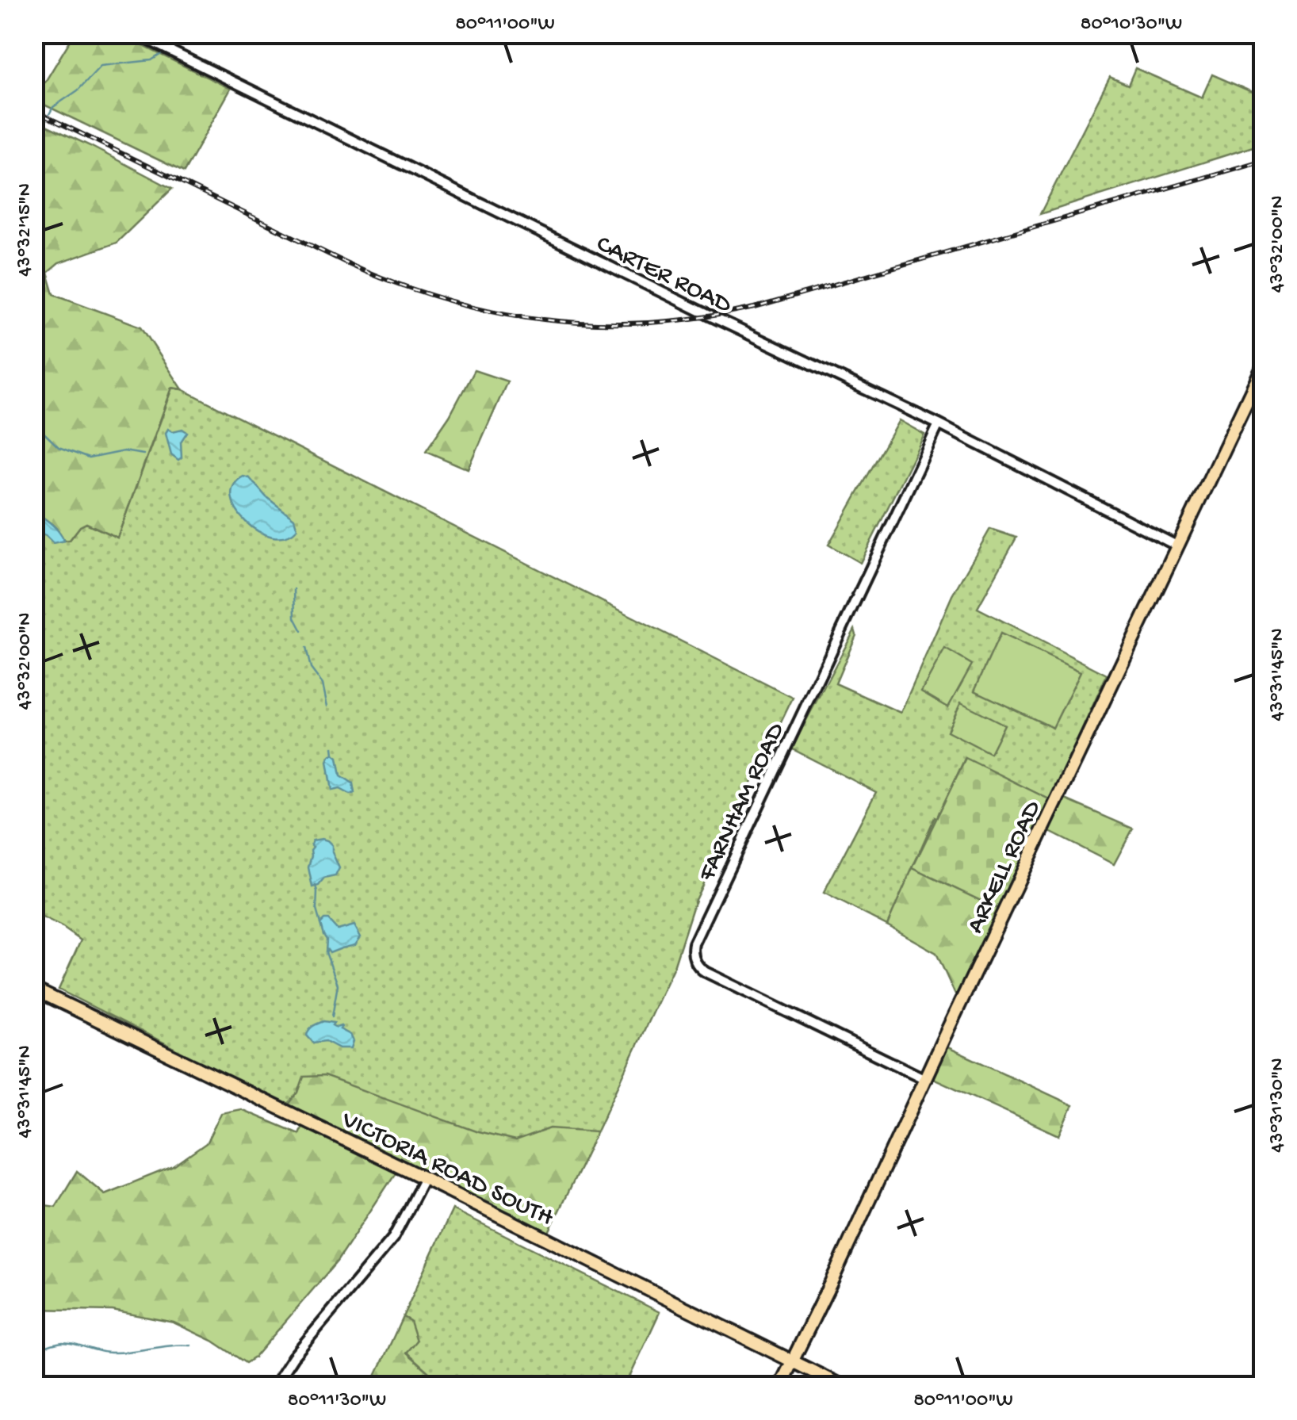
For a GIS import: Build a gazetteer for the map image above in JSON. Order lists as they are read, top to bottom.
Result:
{
  "streets": {
    "main road": ["ARKELL ROAD", "VICTORIA ROAD SOUTH"],
    "street": ["CARTER ROAD", "FARNHAM ROAD"]
  },
  "crossings": [
    ["CARTER ROAD", "FARNHAM ROAD"],
    ["CARTER ROAD", "ARKELL ROAD"],
    ["FARNHAM ROAD", "ARKELL ROAD"],
    ["ARKELL ROAD", "VICTORIA ROAD SOUTH"]
  ],
  "coordinates": [
    "80°11'00\"W",
    "80°10'30\"W",
    "43°32'15\"N",
    "43°32'00\"N",
    "43°31'45\"N",
    "43°31'30\"N",
    "80°11'30\"W"
  ]
}
